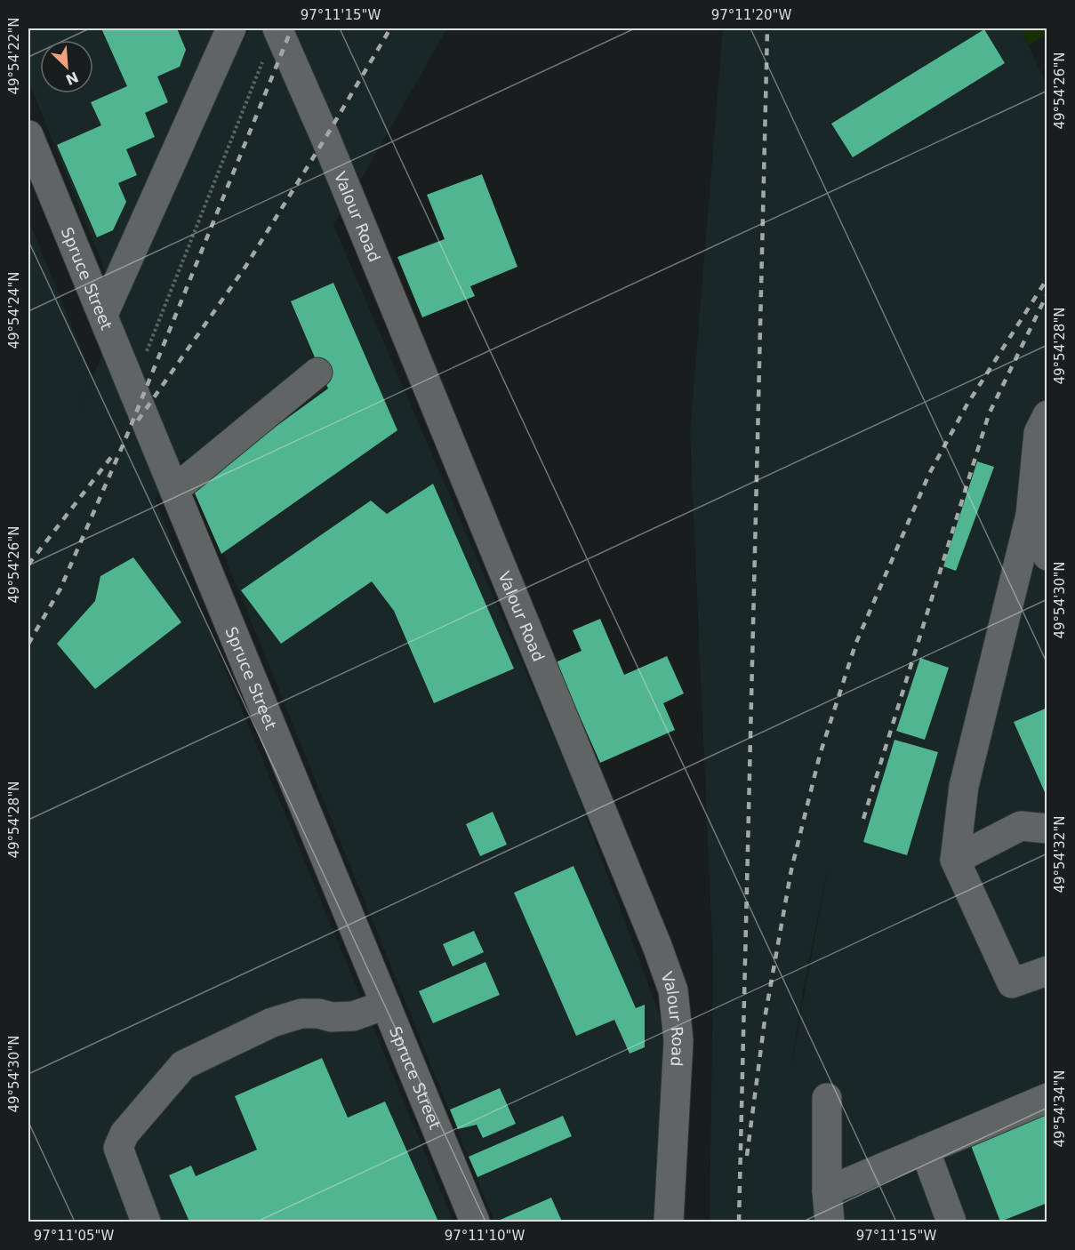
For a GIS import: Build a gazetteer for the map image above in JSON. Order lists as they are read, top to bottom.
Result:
{
  "streets": {
    "street": ["Valour Road", "Spruce Street"]
  },
  "north": "bottom right",
  "coordinates": [
    "97°11'15\"W",
    "97°11'20\"W",
    "49°54'22\"N",
    "49°54'26\"N",
    "49°54'24\"N",
    "49°54'28\"N",
    "49°54'30\"N",
    "49°54'32\"N",
    "49°54'34\"N",
    "97°11'05\"W",
    "97°11'10\"W"
  ]
}
